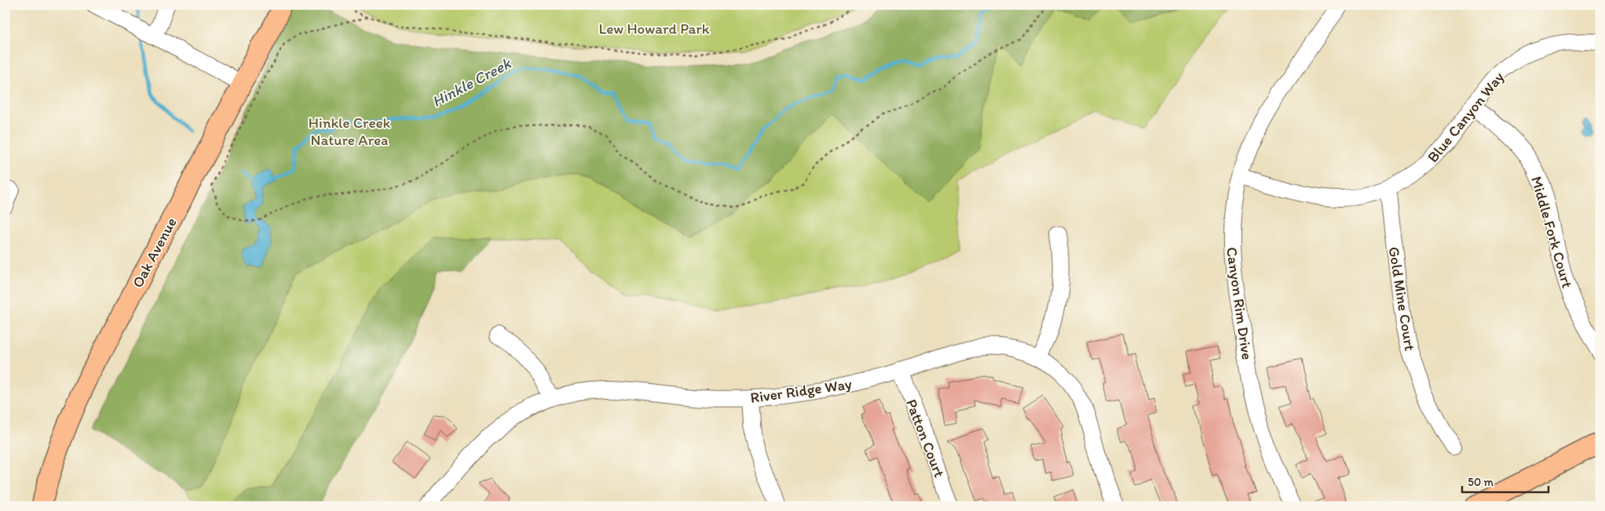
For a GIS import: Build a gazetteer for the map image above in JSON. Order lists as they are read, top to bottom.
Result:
{
  "streets": {
    "main road": ["Oak Avenue"],
    "street": [
      "Blue Canyon Way",
      "Middle Fork Court",
      "Gold Mine Court",
      "Canyon Rim Drive",
      "River Ridge Way",
      "Patton Court"
    ]
  },
  "crossings": [
    ["Blue Canyon Way", "Middle Fork Court"],
    ["Blue Canyon Way", "Gold Mine Court"],
    ["Blue Canyon Way", "Canyon Rim Drive"],
    ["River Ridge Way", "Patton Court"]
  ],
  "water": ["Hinkle Creek"],
  "parks": ["Lew Howard Park", "Hinkle Creek Nature Area"],
  "scale_bar": "50 m"
}
